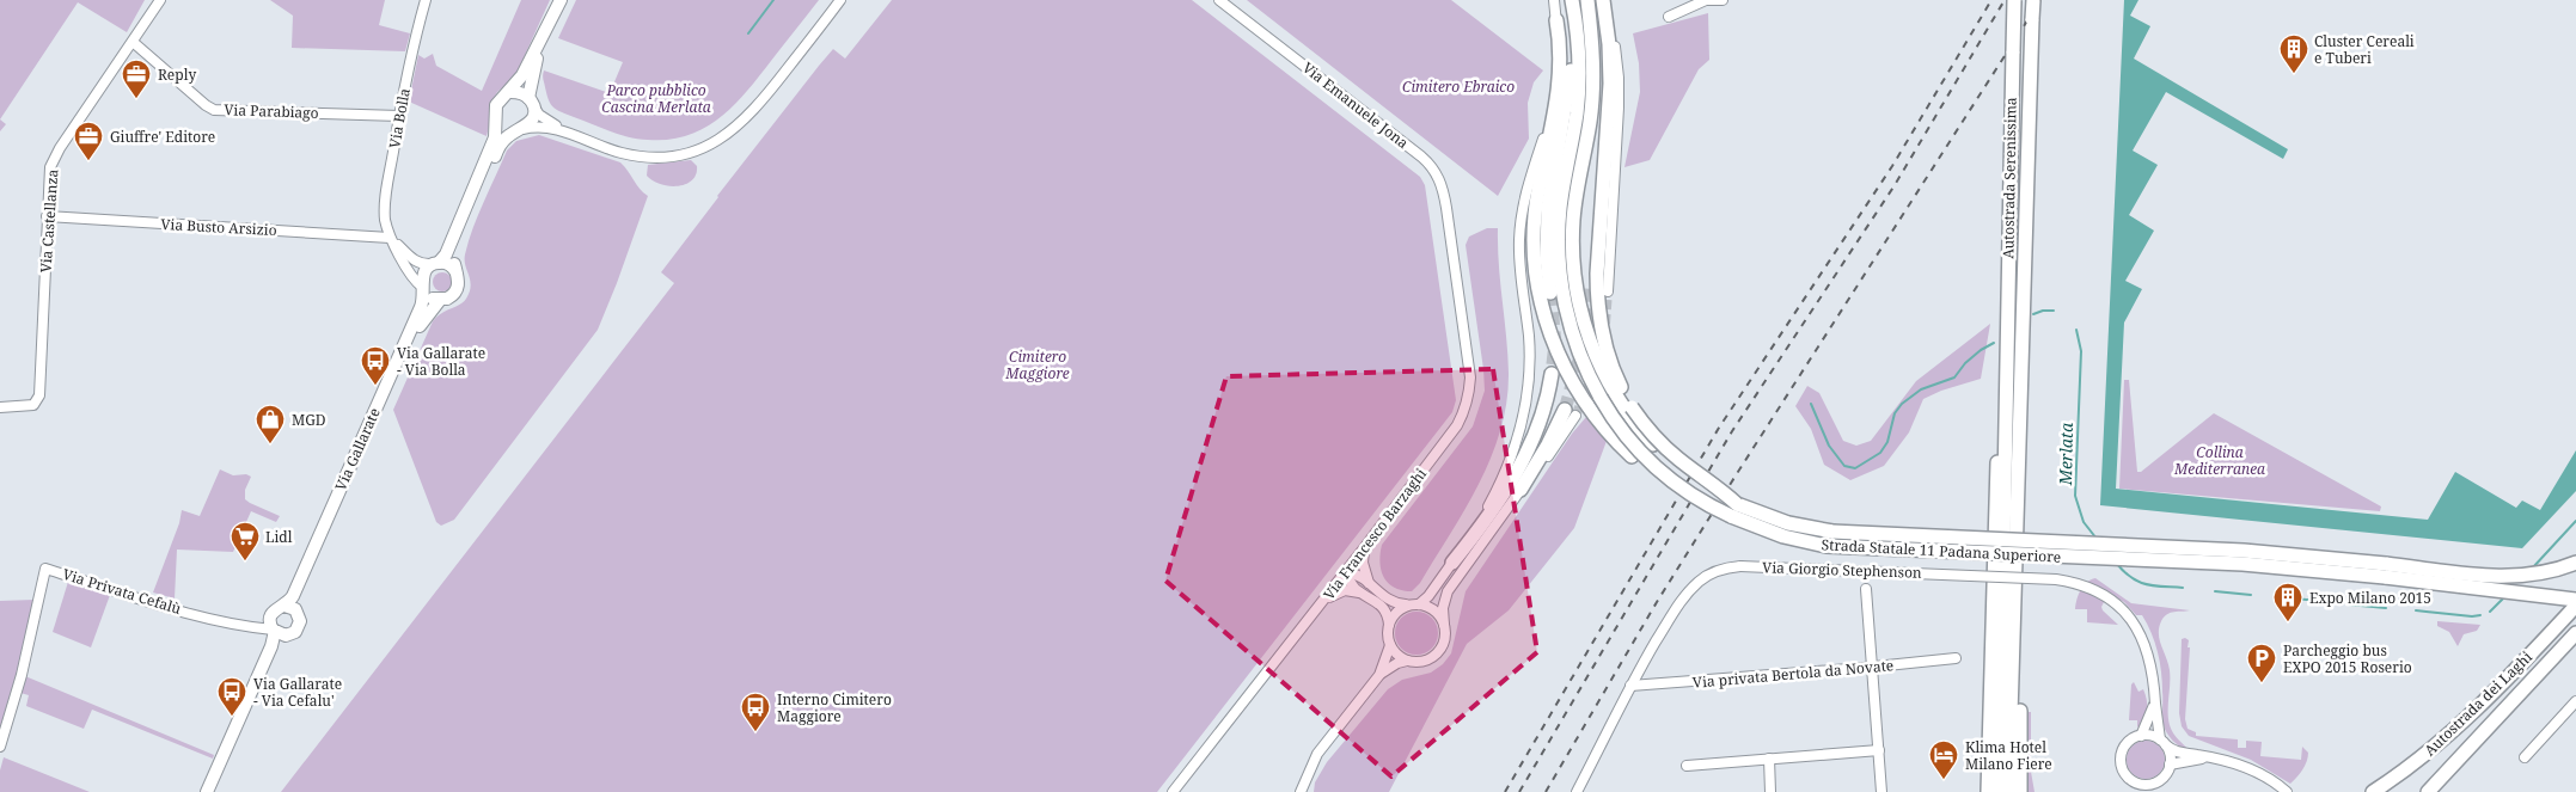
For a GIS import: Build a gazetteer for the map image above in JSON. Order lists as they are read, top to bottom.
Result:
{
  "streets": {
    "highway": ["Autostrada Serenissima", "Strada Statale 11 Padana Superiore", "Autostrada dei Laghi"],
    "main road": ["Via Gallarate"],
    "street": [
      "Via Emanuele Jona",
      "Via Parabiago",
      "Via Bolla",
      "Via Castellanza",
      "Via Busto Arsizio",
      "Via Francesco Barzaghi",
      "Via Giorgio Stephenson",
      "Via Privata Cefalù",
      "Via privata Bertola da Novate"
    ]
  },
  "crossings": [
    ["Via Emanuele Jona", "Via Francesco Barzaghi"],
    ["Via Parabiago", "Via Bolla"],
    ["Via Parabiago", "Via Castellanza"],
    ["Via Bolla", "Via Busto Arsizio"],
    ["Via Bolla", "Via Gallarate"],
    ["Via Castellanza", "Via Busto Arsizio"],
    ["Via Gallarate", "Via Privata Cefalù"],
    ["Via Giorgio Stephenson", "Via privata Bertola da Novate"]
  ],
  "water": ["Merlata"],
  "parks": [
    "Cimitero Ebraico",
    "Parco pubblico Cascina Merlata",
    "Cimitero Maggiore",
    "Collina Mediterranea"
  ],
  "places": {
    "building": ["Cluster Cereali e Tuberi", "Expo Milano 2015"],
    "office": ["Reply", "Giuffre' Editore"],
    "bus stop": ["Via Gallarate - Via Bolla", "Via Gallarate - Via Cefalu'", "Interno Cimitero Maggiore"],
    "shop": ["MGD"],
    "supermarket": ["Lidl"],
    "parking": ["Parcheggio bus EXPO 2015 Roserio"],
    "hotel": ["Klima Hotel Milano Fiere"]
  }
}
